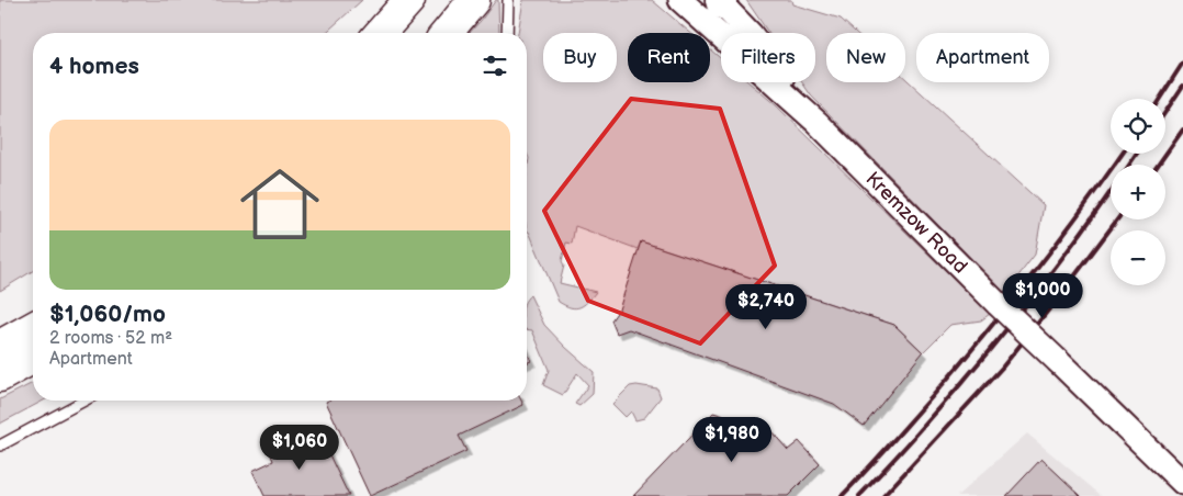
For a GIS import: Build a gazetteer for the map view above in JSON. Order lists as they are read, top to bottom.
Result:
{
  "streets": {
    "street": ["Kremzow Road"]
  },
  "page": {
    "chip": [
      "Buy",
      "Rent",
      "Filters",
      "New",
      "Apartment"
    ],
    "heading": "4 homes",
    "map_buttons": ["+", "−"],
    "list": [
      {
        "name": "$1,060/mo",
        "note": "2 rooms · 52 m² · Apartment"
      }
    ],
    "price": [
      "$1,000",
      "$2,740",
      "$1,980",
      "$1,060"
    ]
  }
}
